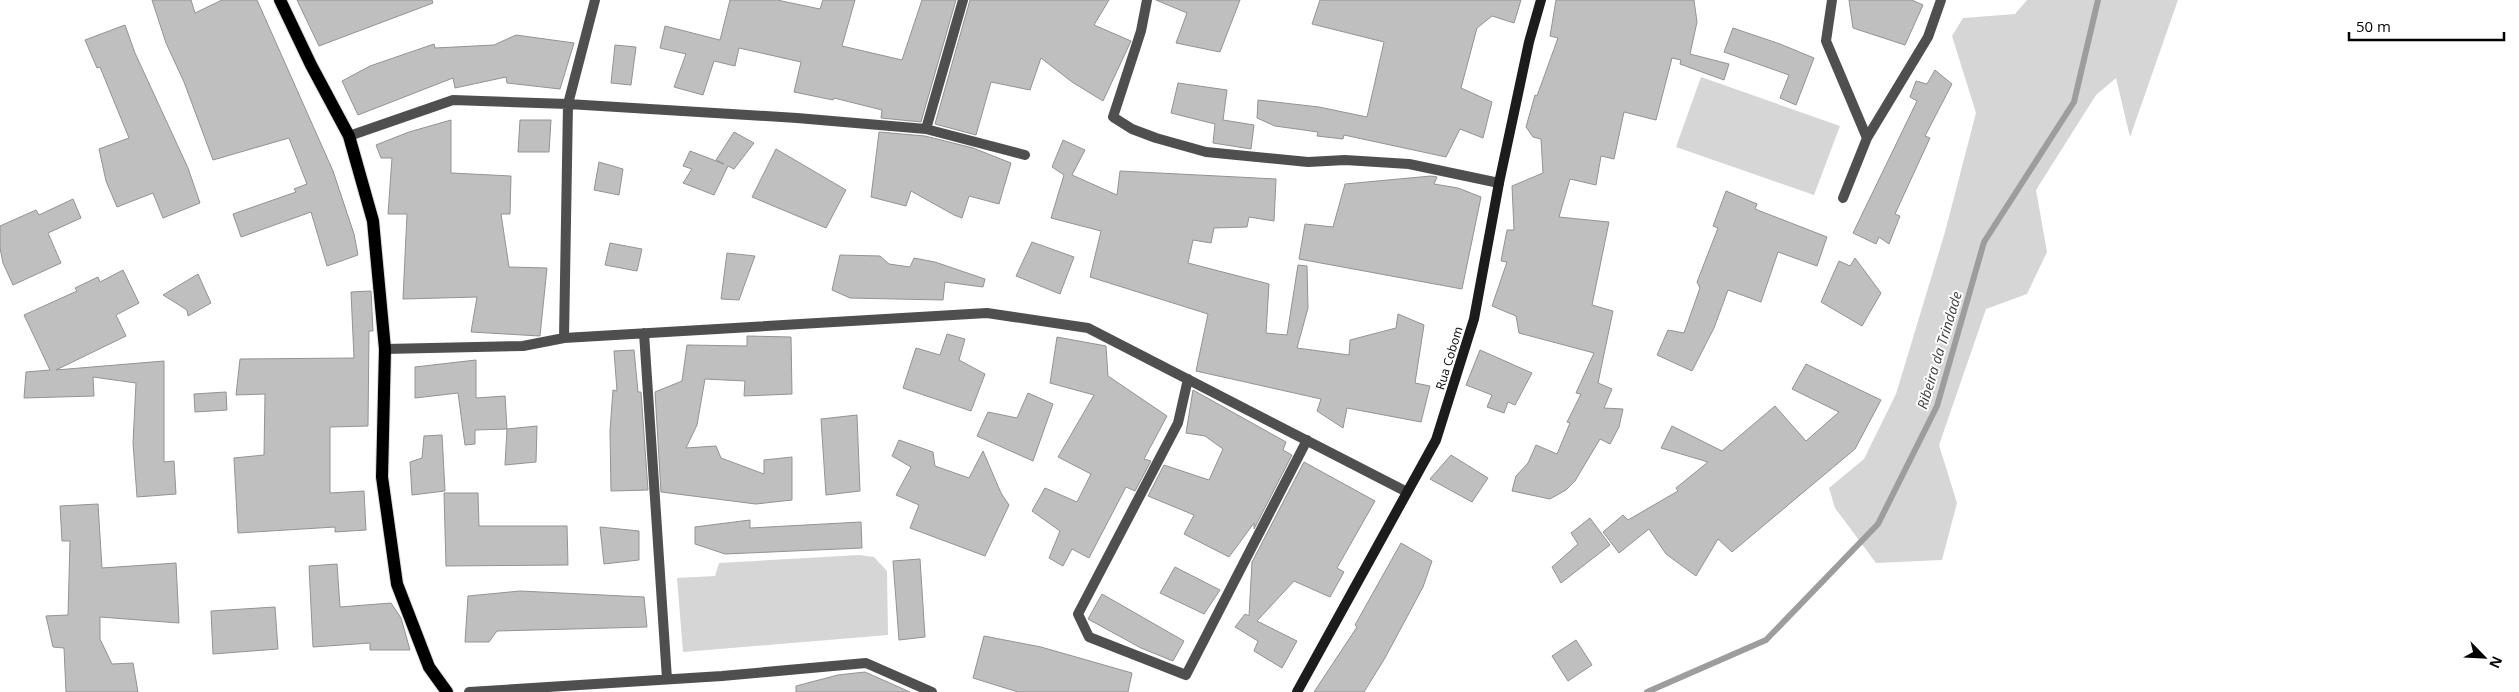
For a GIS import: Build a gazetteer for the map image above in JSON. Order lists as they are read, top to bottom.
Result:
{
  "streets": {
    "street": ["Rua Cobom"]
  },
  "water": ["Ribeira da Trindade"],
  "scale_bar": "50 m",
  "north": "bottom right"
}
